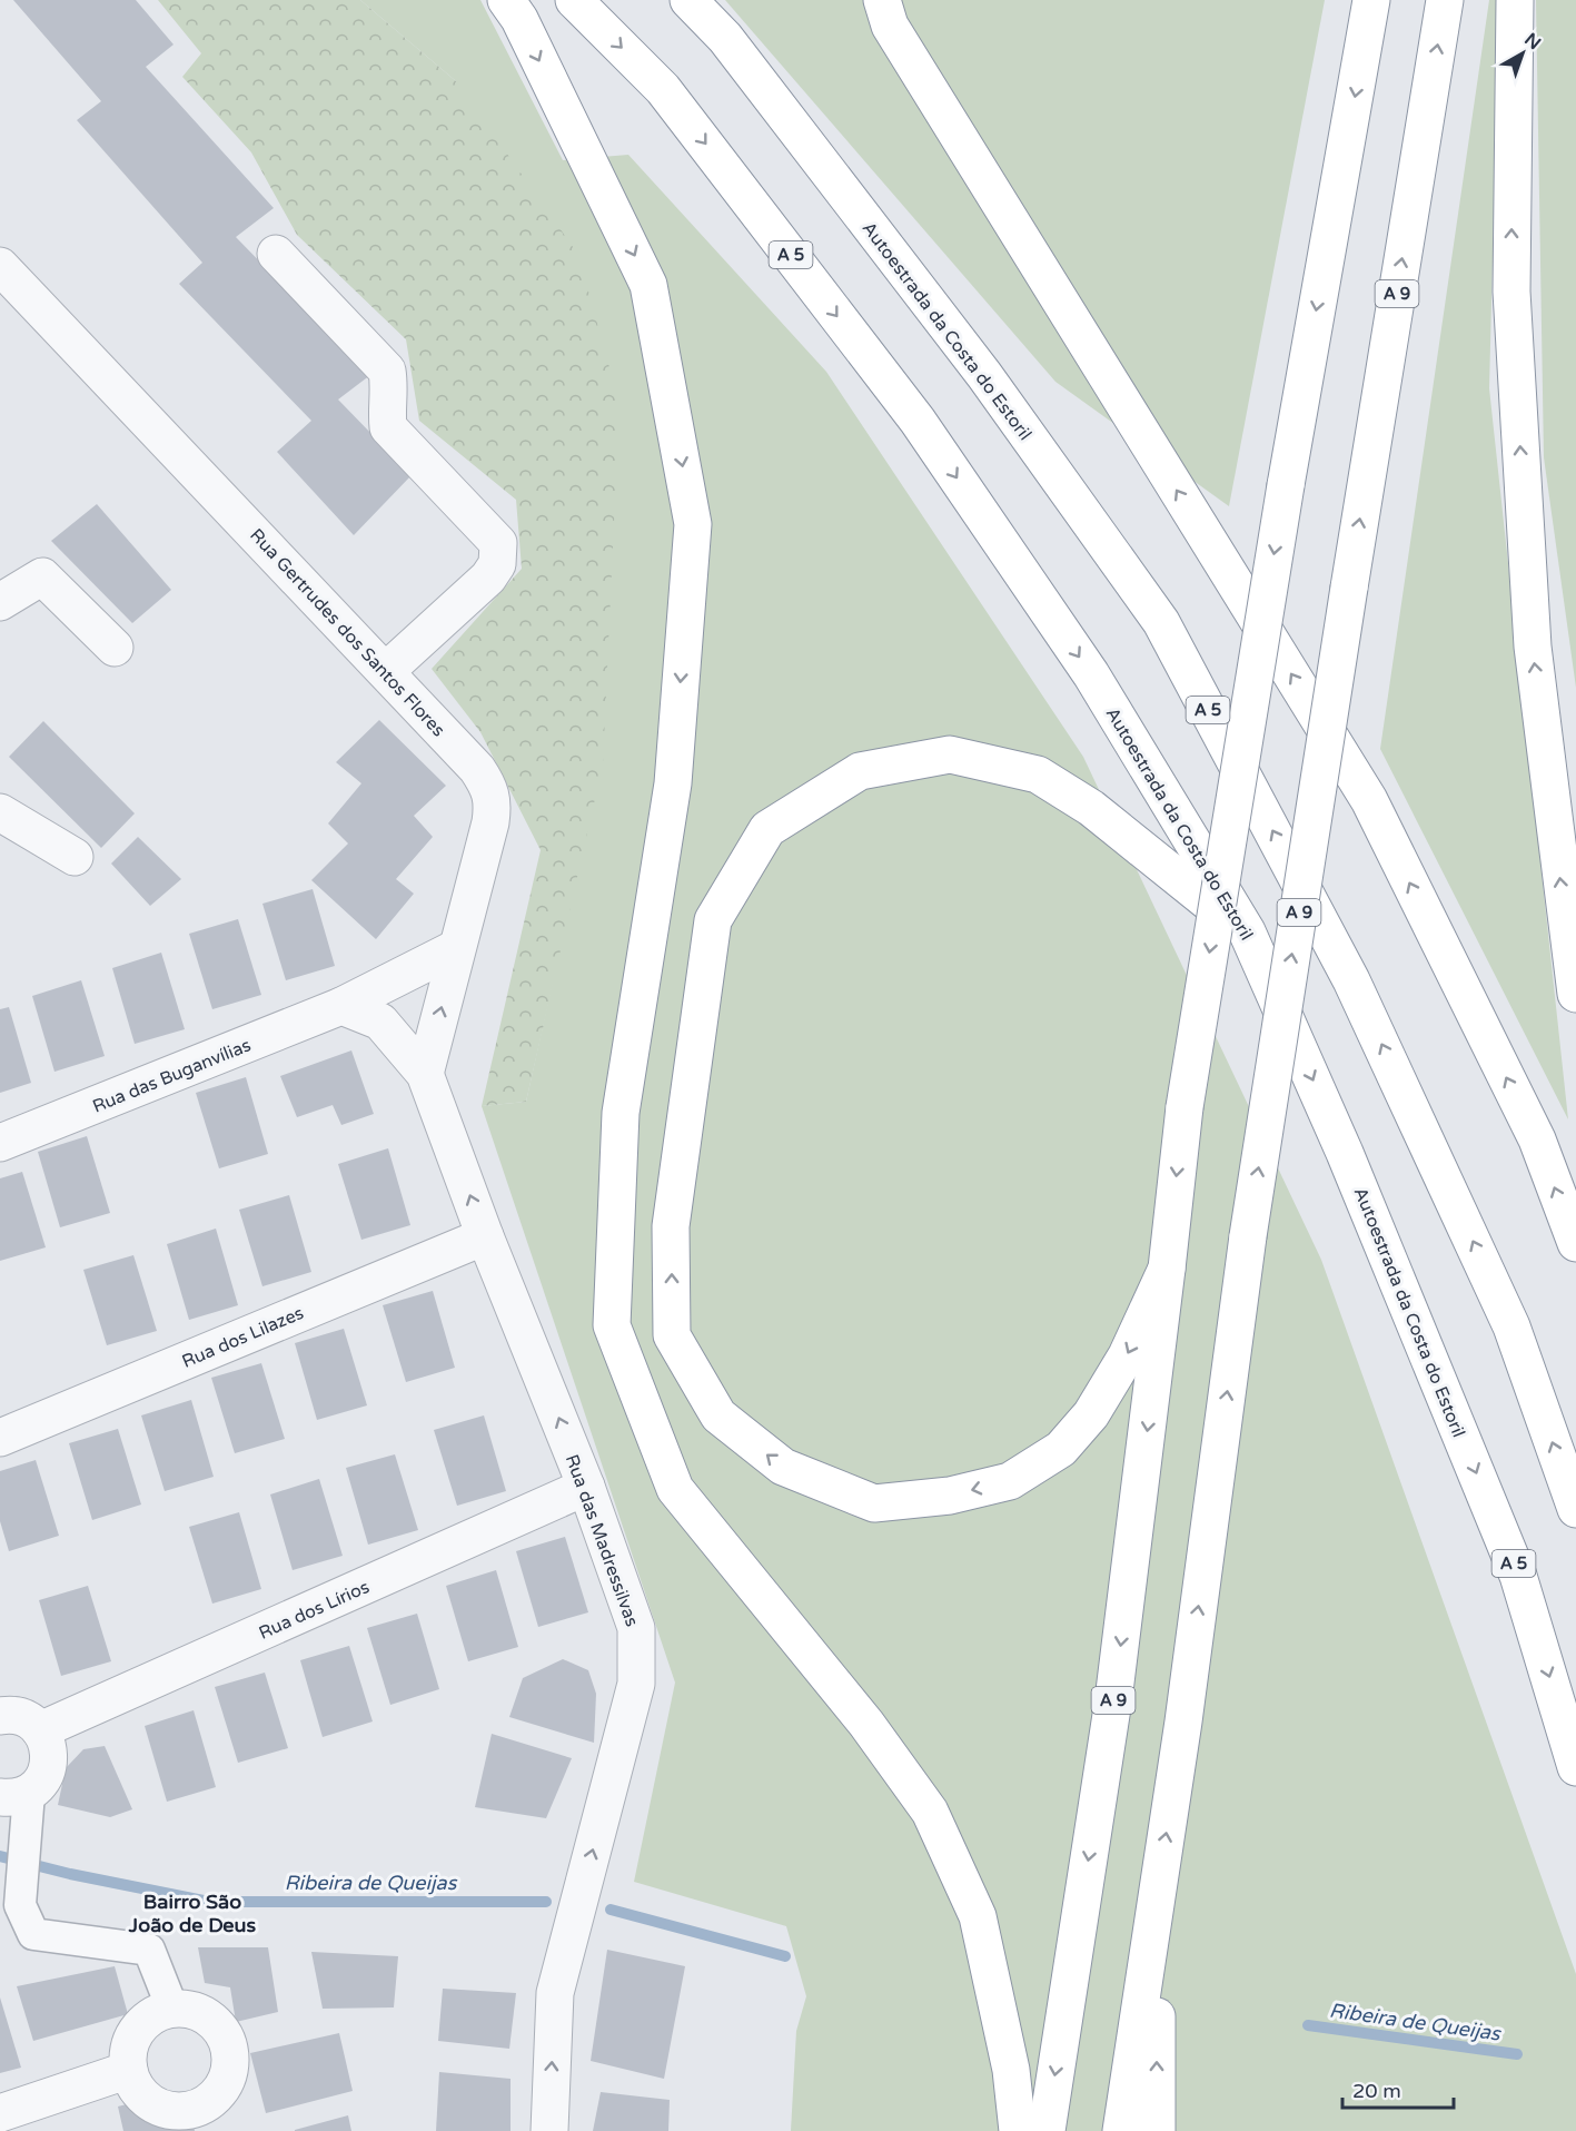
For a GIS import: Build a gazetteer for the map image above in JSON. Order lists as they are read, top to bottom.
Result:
{
  "streets": {
    "highway": ["A 5", "A 9", "Autoestrada da Costa do Estoril"],
    "street": [
      "Rua Gertrudes dos Santos Flores",
      "Rua das Buganvílias",
      "Rua dos Lilazes",
      "Rua das Madressilvas",
      "Rua dos Lírios"
    ]
  },
  "crossings": [
    ["Rua Gertrudes dos Santos Flores", "Rua das Buganvílias"],
    ["Rua Gertrudes dos Santos Flores", "Rua das Madressilvas"],
    ["Rua das Buganvílias", "Rua das Madressilvas"],
    ["Rua dos Lilazes", "Rua das Madressilvas"],
    ["Rua das Madressilvas", "Rua dos Lírios"]
  ],
  "one_way": ["Rua das Madressilvas"],
  "districts": ["Bairro São João de Deus"],
  "water": ["Ribeira de Queijas"],
  "scale_bar": "20 m",
  "north": "top right"
}
